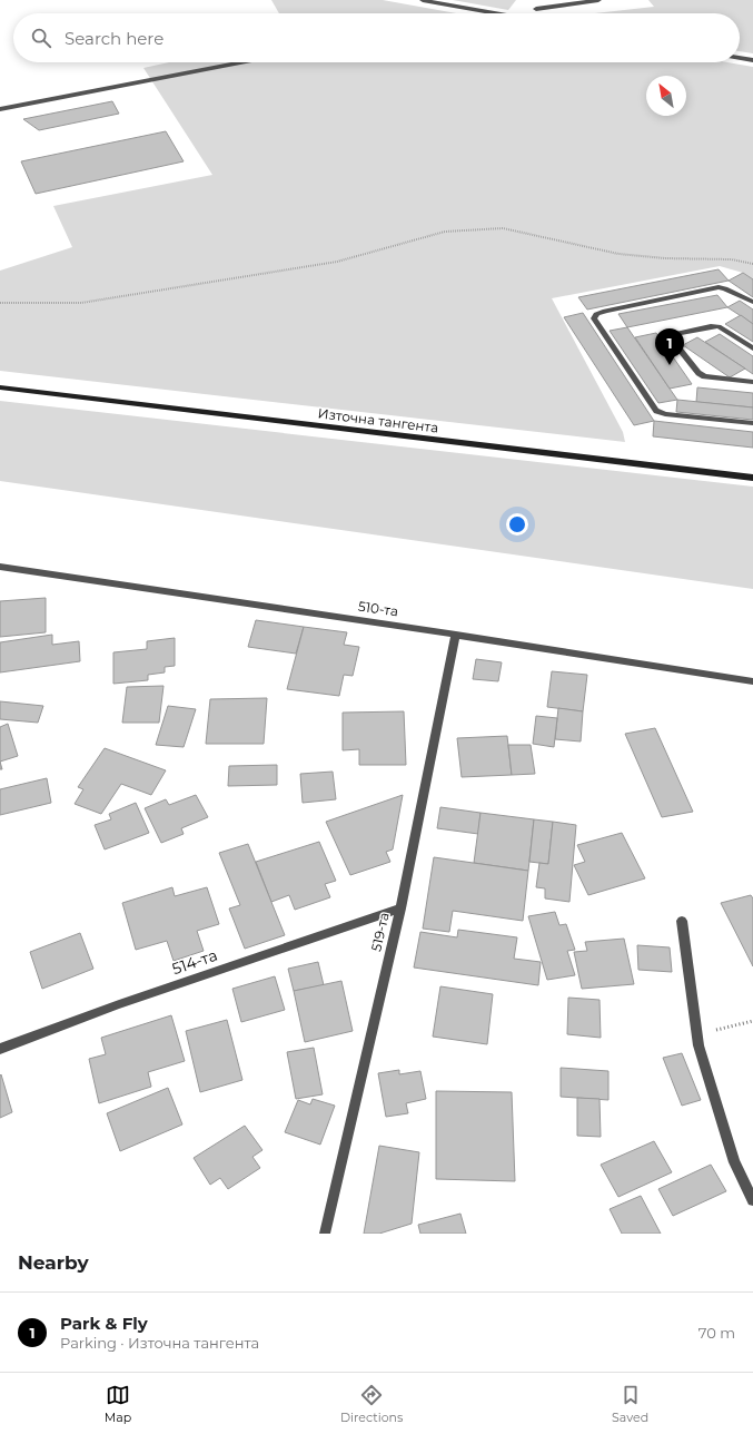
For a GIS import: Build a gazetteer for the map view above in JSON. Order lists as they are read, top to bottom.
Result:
{
  "streets": {
    "street": [
      "Източна тангента",
      "510-та",
      "519-та",
      "514-та"
    ]
  },
  "crossings": [
    ["510-та", "519-та"],
    ["519-та", "514-та"]
  ],
  "north": "top left",
  "page": {
    "search": "Search here",
    "pins": "1",
    "heading": "Nearby",
    "list": [
      {
        "mark": "1",
        "name": "Park & Fly",
        "note": "Parking · Източна тангента",
        "value": "70 m"
      }
    ],
    "nav": ["Map", "Directions", "Saved"]
  }
}
